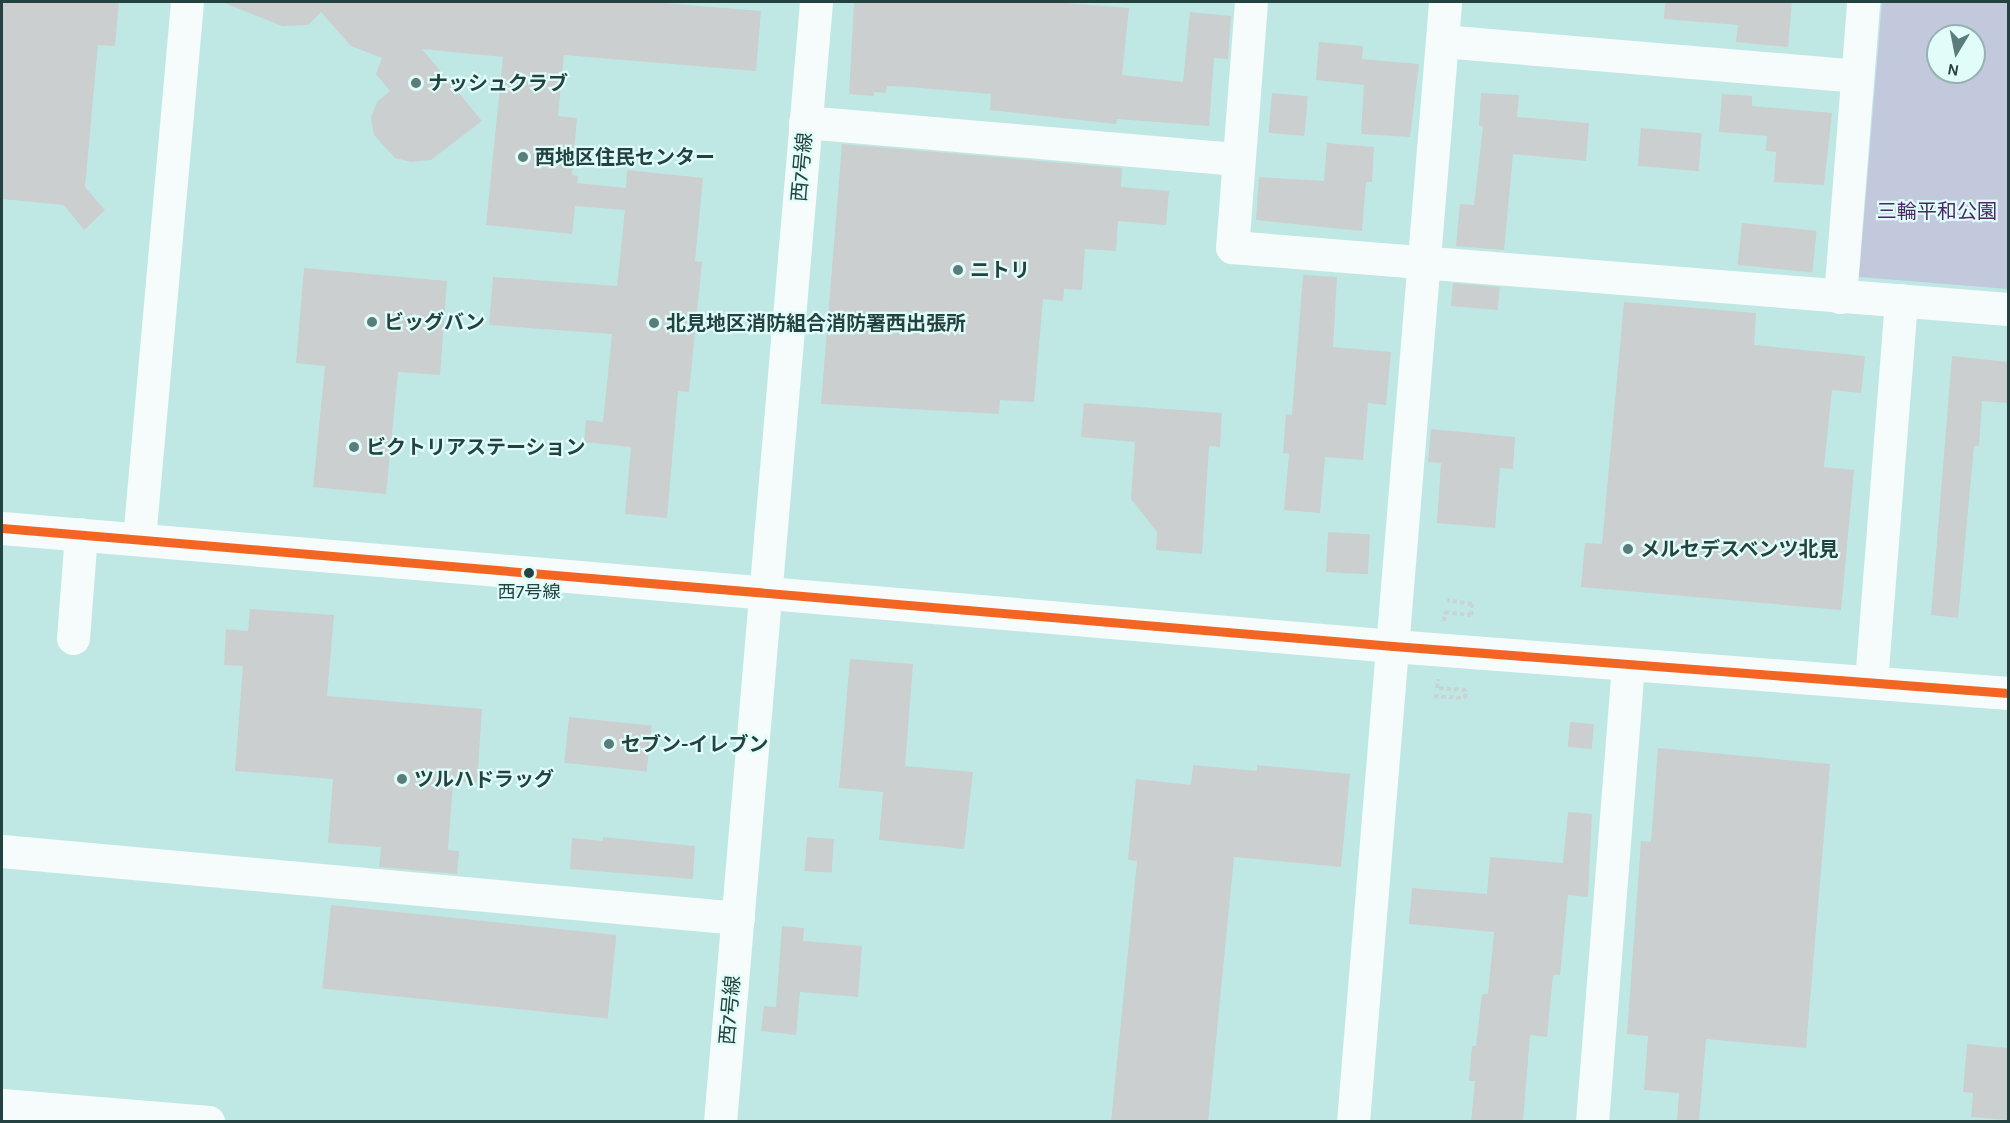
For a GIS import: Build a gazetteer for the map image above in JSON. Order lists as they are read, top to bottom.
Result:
{
  "streets": {
    "main road": ["西7号線"]
  },
  "parks": ["三輪平和公園"],
  "places": [
    "ナッシュクラブ",
    "西地区住民センター",
    "ニトリ",
    "ビッグバン",
    "北見地区消防組合消防署西出張所",
    "ビクトリアステーション",
    "メルセデスベンツ北見",
    "西7号線",
    "セブン-イレブン",
    "ツルハドラッグ"
  ],
  "north": "bottom"
}
